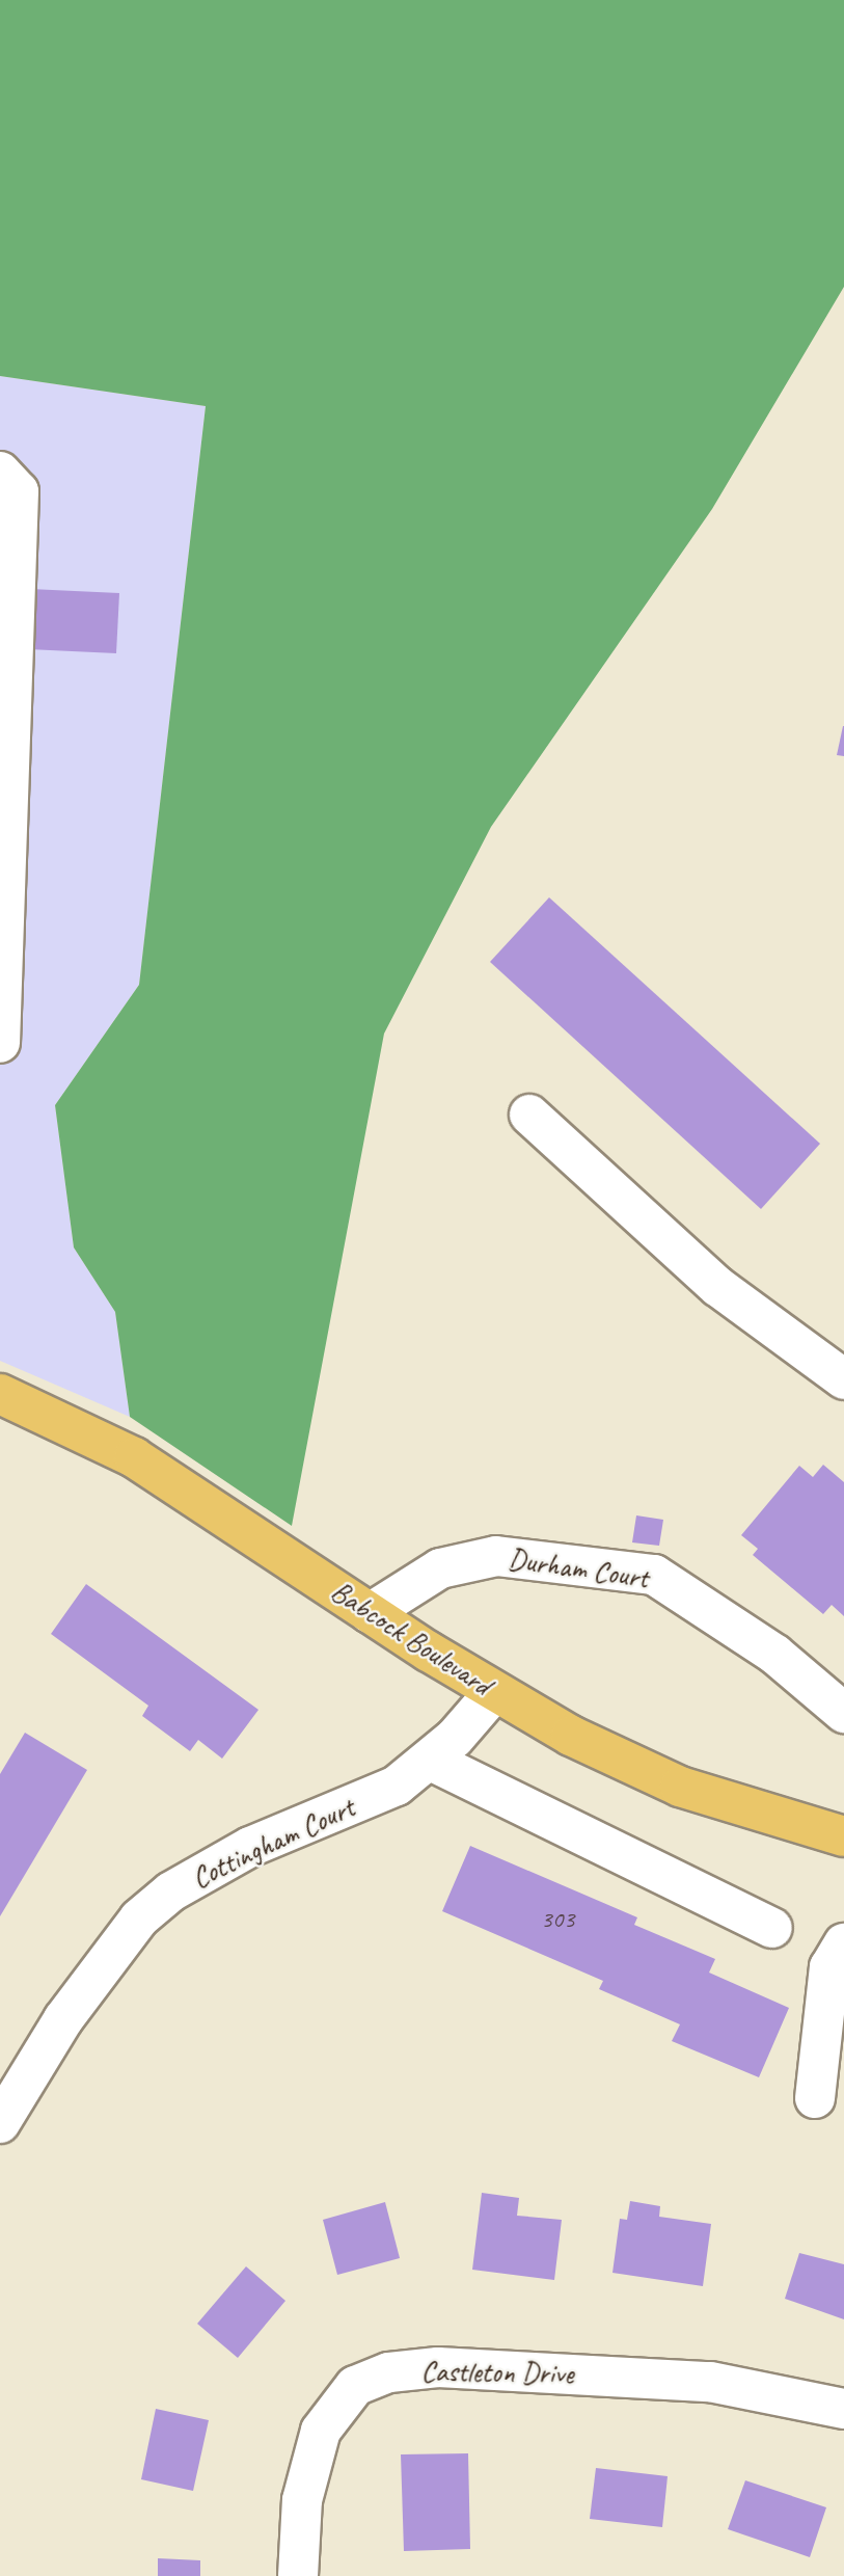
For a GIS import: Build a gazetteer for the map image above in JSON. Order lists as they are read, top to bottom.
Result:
{
  "streets": {
    "main road": ["Babcock Boulevard"],
    "street": ["Durham Court", "Cottingham Court", "Castleton Drive"]
  },
  "crossings": [
    ["Durham Court", "Babcock Boulevard"],
    ["Babcock Boulevard", "Cottingham Court"]
  ],
  "house_numbers": ["303"]
}
